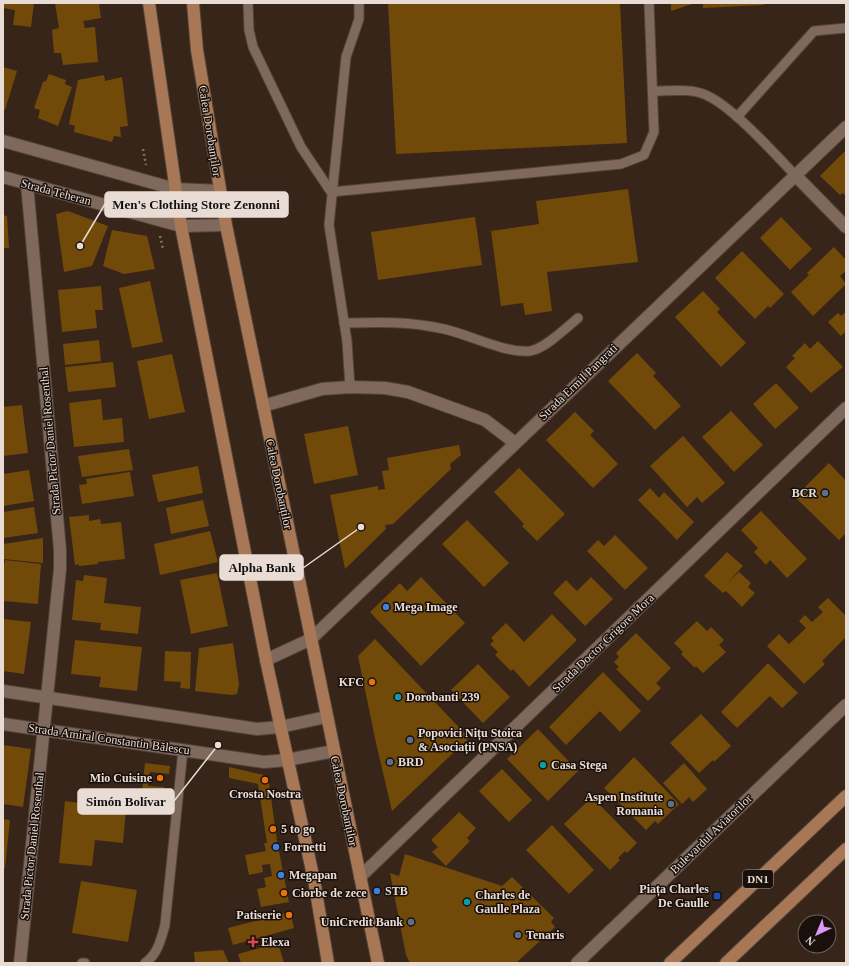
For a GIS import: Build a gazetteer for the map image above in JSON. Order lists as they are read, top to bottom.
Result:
{
  "streets": {
    "main road": ["Calea Dorobanților", "DN1"],
    "street": [
      "Strada Teheran",
      "Strada Ermil Pangrati",
      "Strada Pictor Daniel Rosenthal",
      "Strada Doctor Grigore Mora",
      "Strada Amiral Constantin Bălescu",
      "Bulevardul Aviatorilor"
    ]
  },
  "crossings": [
    ["Calea Dorobanților", "Strada Teheran"],
    ["Calea Dorobanților", "Strada Ermil Pangrati"],
    ["Calea Dorobanților", "Strada Doctor Grigore Mora"],
    ["Calea Dorobanților", "Strada Amiral Constantin Bălescu"],
    ["Strada Teheran", "Strada Pictor Daniel Rosenthal"],
    ["Strada Pictor Daniel Rosenthal", "Strada Amiral Constantin Bălescu"]
  ],
  "places": {
    "other": [
      "Men's Clothing Store Zenonni",
      "BCR",
      "Alpha Bank",
      "Mega Image",
      "KFC",
      "Dorobanti 239",
      "Popovici Nițu Stoica & Asociații (PNSA)",
      "Simón Bolívar",
      "BRD",
      "Casa Stega",
      "Mio Cuisine",
      "Crosta Nostra",
      "Aspen Institute Romania",
      "5 to go",
      "Fornetti",
      "Megapan",
      "STB",
      "Ciorbe de zece",
      "Charles de Gaulle Plaza",
      "Patiserie",
      "UniCredit Bank",
      "Tenaris"
    ],
    "transit": ["Piața Charles De Gaulle"],
    "health": ["Elexa"]
  },
  "north": "bottom left"
}
